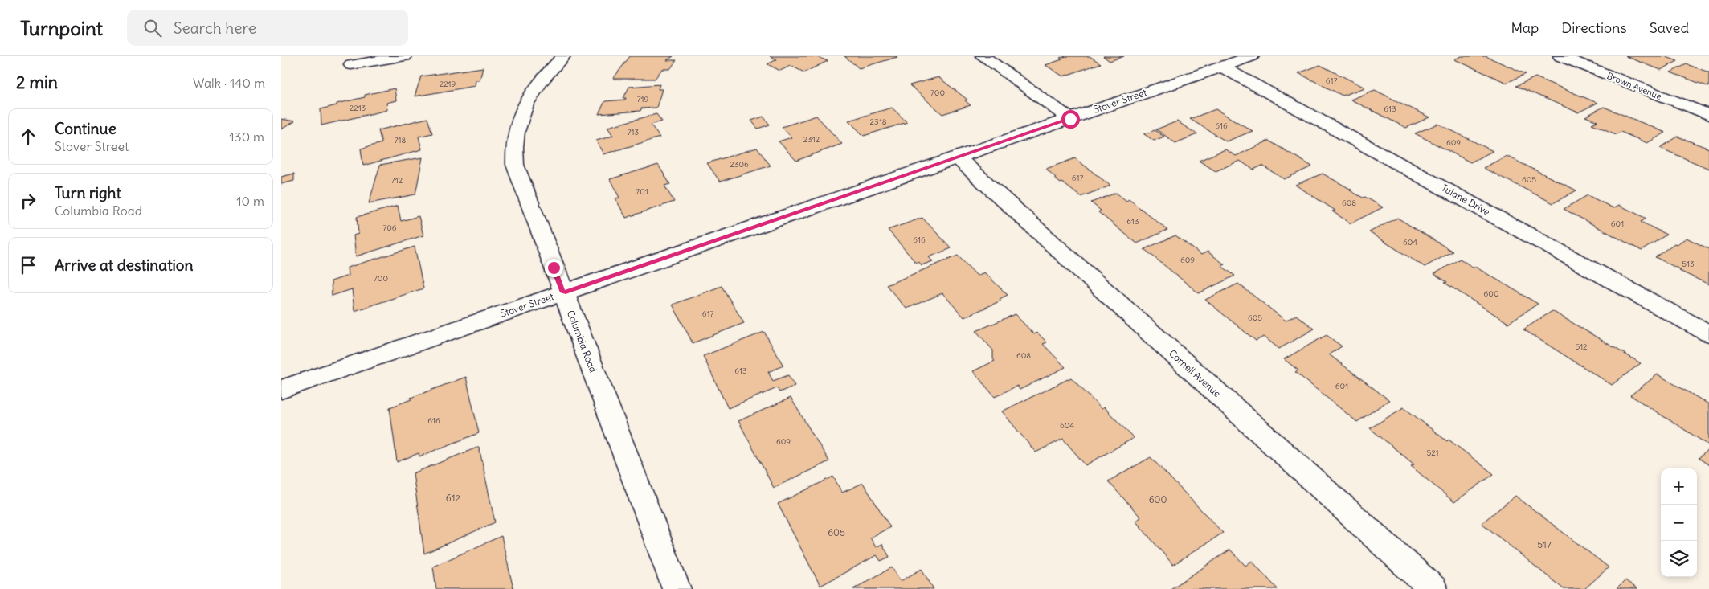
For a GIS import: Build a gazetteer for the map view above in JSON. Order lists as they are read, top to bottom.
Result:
{
  "streets": {
    "street": [
      "Brown Avenue",
      "Stover Street",
      "Tulane Drive",
      "Columbia Road",
      "Cornell Avenue"
    ]
  },
  "crossings": [
    ["Stover Street", "Tulane Drive"],
    ["Stover Street", "Columbia Road"],
    ["Stover Street", "Cornell Avenue"]
  ],
  "house_numbers": [
    "617",
    "2219",
    "700",
    "719",
    "2213",
    "613",
    "2318",
    "616",
    "713",
    "2312",
    "718",
    "609",
    "2306",
    "617",
    "605",
    "712",
    "701",
    "608",
    "613",
    "601",
    "706",
    "616",
    "604",
    "609",
    "513",
    "700",
    "600",
    "617",
    "605",
    "512",
    "608",
    "613",
    "601",
    "616",
    "604",
    "609",
    "521",
    "612",
    "600",
    "605",
    "517"
  ],
  "page": {
    "header": "Turnpoint",
    "search": "Search here",
    "nav": ["Map", "Directions", "Saved"],
    "heading": ["2 min", "Walk · 140 m"],
    "list": [
      ["Continue", "Stover Street", "130 m"],
      ["Turn right", "Columbia Road", "10 m"],
      "Arrive at destination"
    ],
    "map_buttons": ["+", "−"]
  }
}
